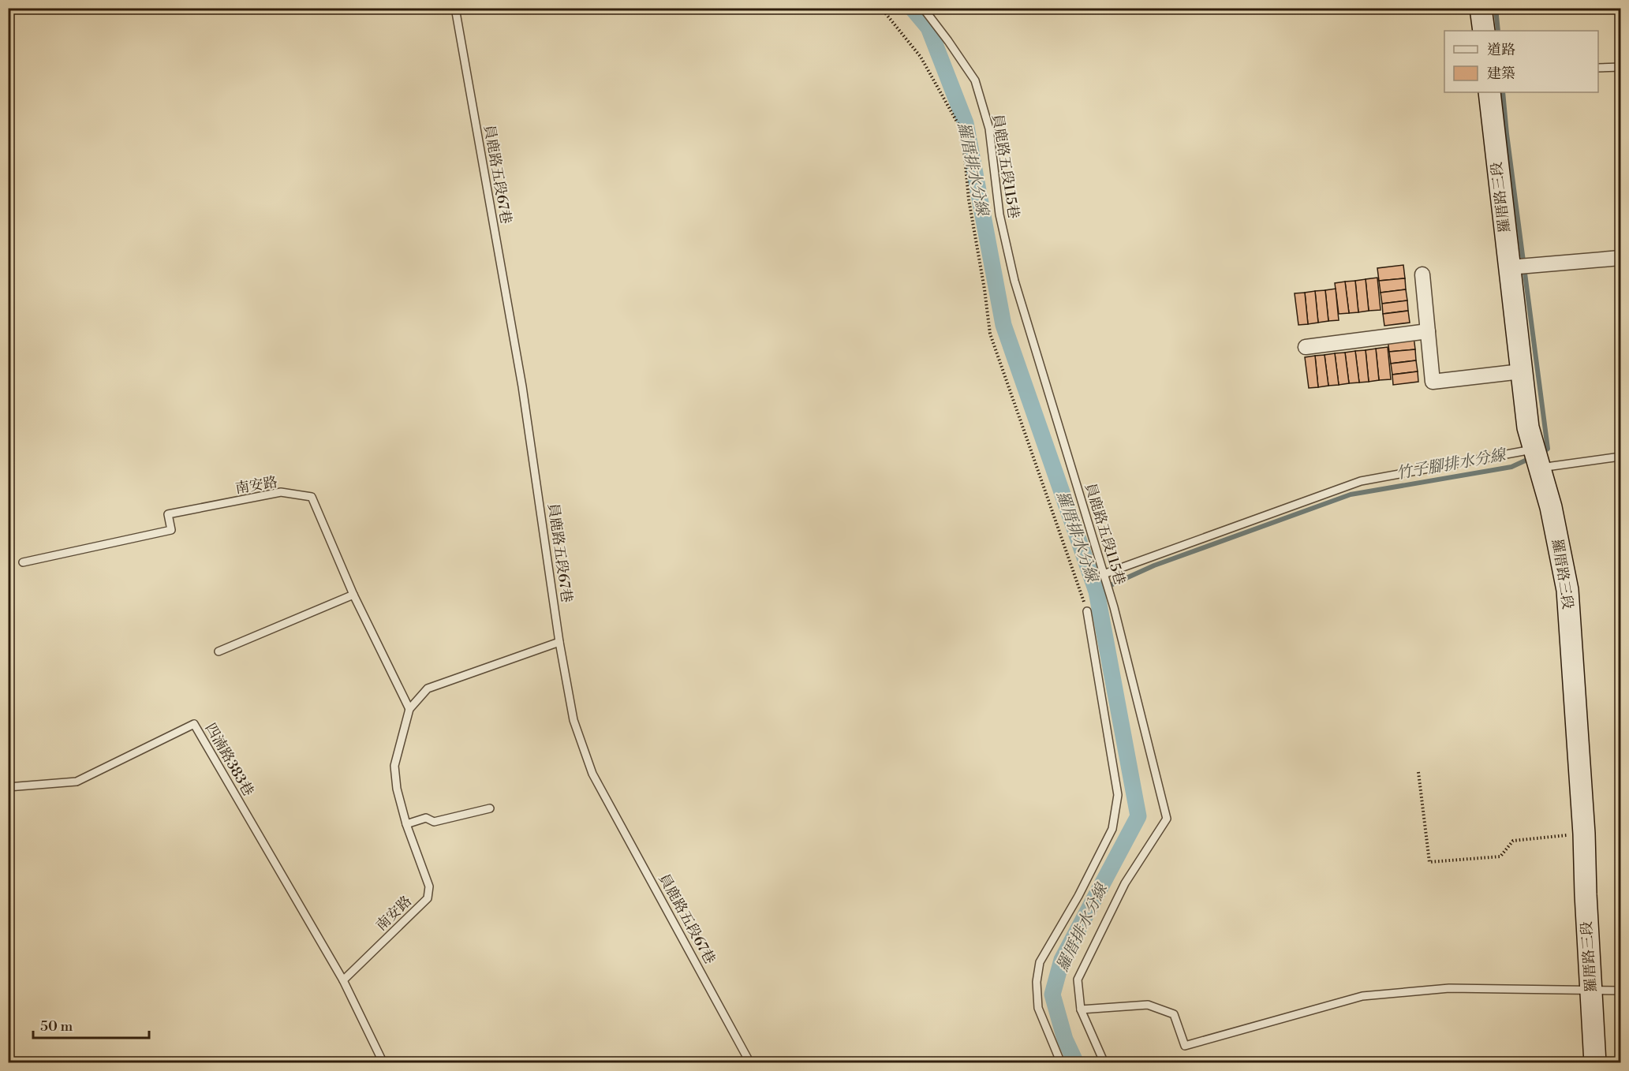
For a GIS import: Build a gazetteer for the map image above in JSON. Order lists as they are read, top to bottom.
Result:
{
  "streets": {
    "street": ["羅厝路三段"],
    "lane": [
      "員鹿路五段115巷",
      "員鹿路五段67巷",
      "南安路",
      "四湳路383巷"
    ]
  },
  "crossings": [
    ["員鹿路五段67巷", "南安路"],
    ["南安路", "四湳路383巷"]
  ],
  "water": ["羅厝排水分線", "竹子腳排水分線"],
  "legend": ["道路", "建築"],
  "scale_bar": "50 m"
}
